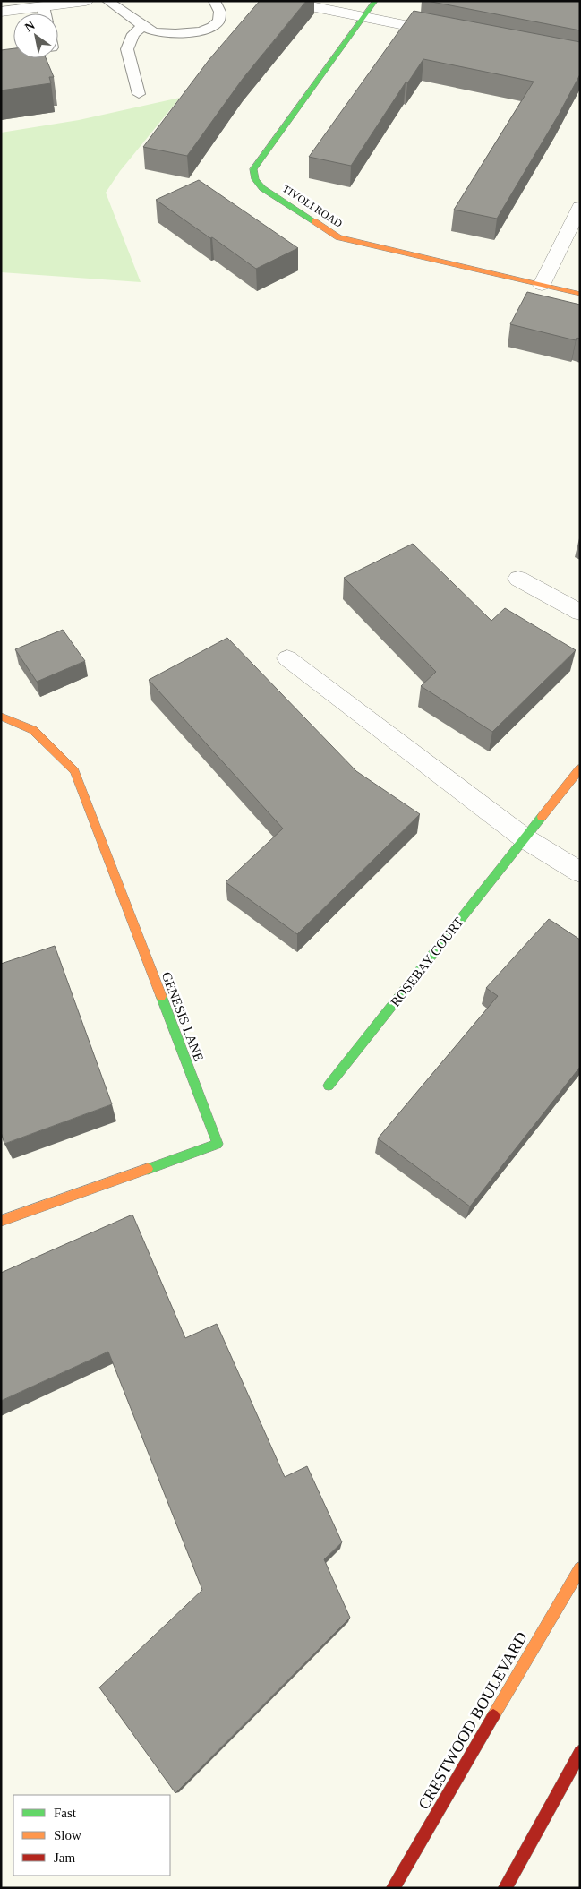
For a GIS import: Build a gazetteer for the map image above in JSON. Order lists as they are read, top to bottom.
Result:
{
  "streets": {
    "street": [
      "TIVOLI ROAD",
      "ROSEBAY COURT",
      "GENESIS LANE",
      "CRESTWOOD BOULEVARD"
    ]
  },
  "legend": ["Fast", "Slow", "Jam"],
  "north": "top left"
}
